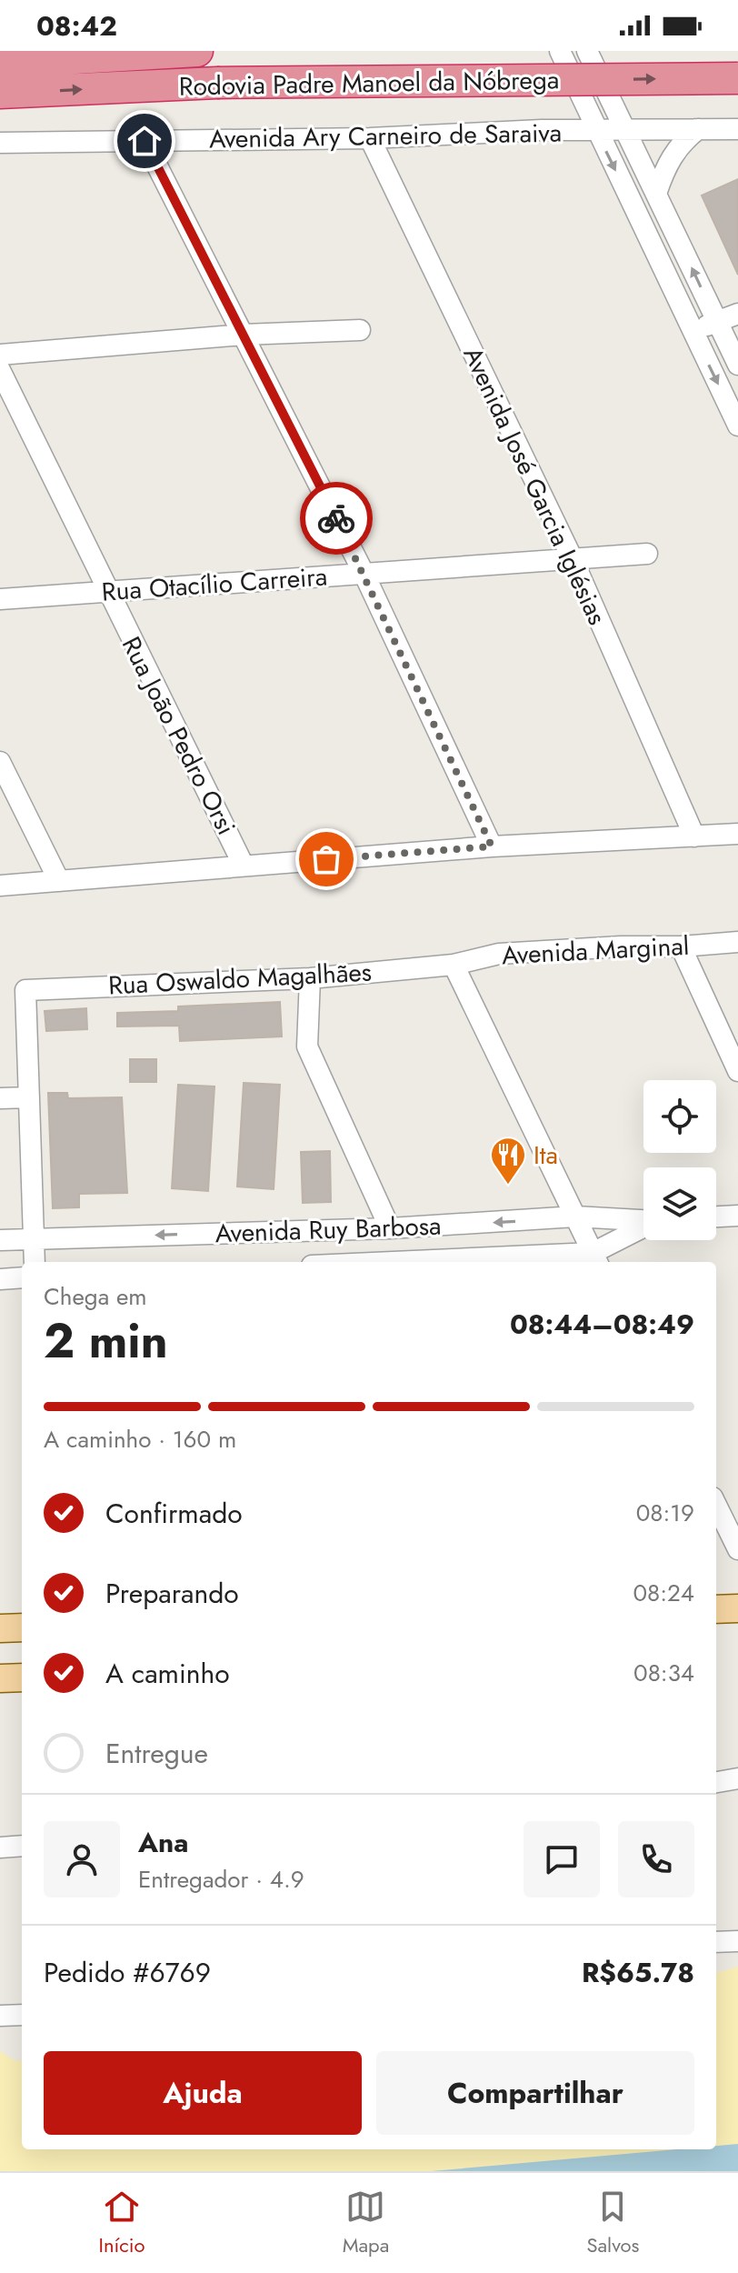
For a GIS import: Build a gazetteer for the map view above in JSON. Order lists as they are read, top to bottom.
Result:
{
  "streets": {
    "highway": ["Rodovia Padre Manoel da Nóbrega"],
    "street": [
      "Avenida Ary Carneiro de Saraiva",
      "Avenida José Garcia Iglésias",
      "Rua Otacílio Carreira",
      "Rua João Pedro Orsi",
      "Avenida Marginal",
      "Rua Oswaldo Magalhães",
      "Avenida Ruy Barbosa"
    ]
  },
  "crossings": [
    ["Avenida Ary Carneiro de Saraiva", "Avenida José Garcia Iglésias"],
    ["Avenida José Garcia Iglésias", "Rua Otacílio Carreira"],
    ["Rua Otacílio Carreira", "Rua João Pedro Orsi"],
    ["Avenida Marginal", "Rua Oswaldo Magalhães"]
  ],
  "one_way": ["Rodovia Padre Manoel da Nóbrega", "Avenida Ruy Barbosa"],
  "places": {
    "restaurant": ["Ita"]
  },
  "page": {
    "status": "08:42",
    "heading": ["2 min", "Chega em", "08:44–08:49"],
    "panel": [
      "Ana",
      "Entregador · 4.9",
      "Pedido #6769",
      "R$65.78"
    ],
    "bar": "A caminho · 160 m",
    "list": [
      ["Confirmado", "08:19"],
      ["Preparando", "08:24"],
      ["A caminho", "08:34"],
      "Entregue"
    ],
    "buttons": ["Ajuda", "Compartilhar"],
    "tabs": ["Início", "Mapa", "Salvos"]
  }
}
